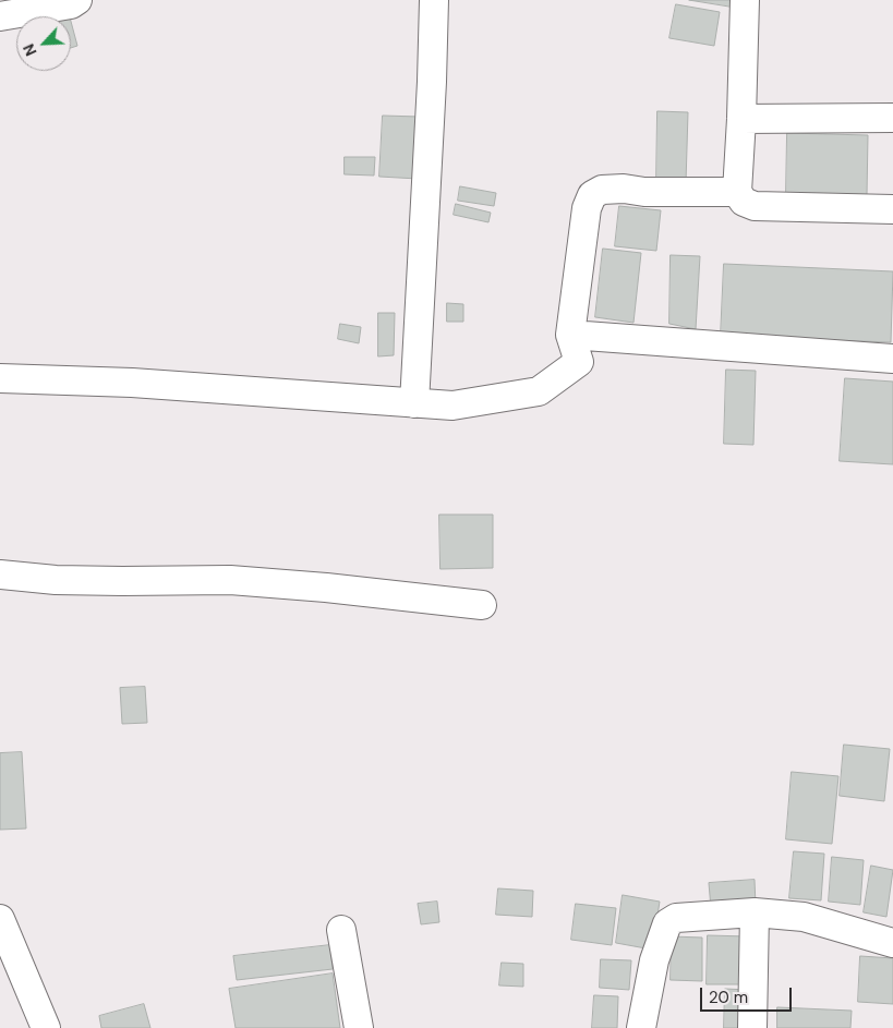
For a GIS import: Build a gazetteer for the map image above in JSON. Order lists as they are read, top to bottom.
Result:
{
  "scale_bar": "20 m",
  "north": "bottom left"
}
